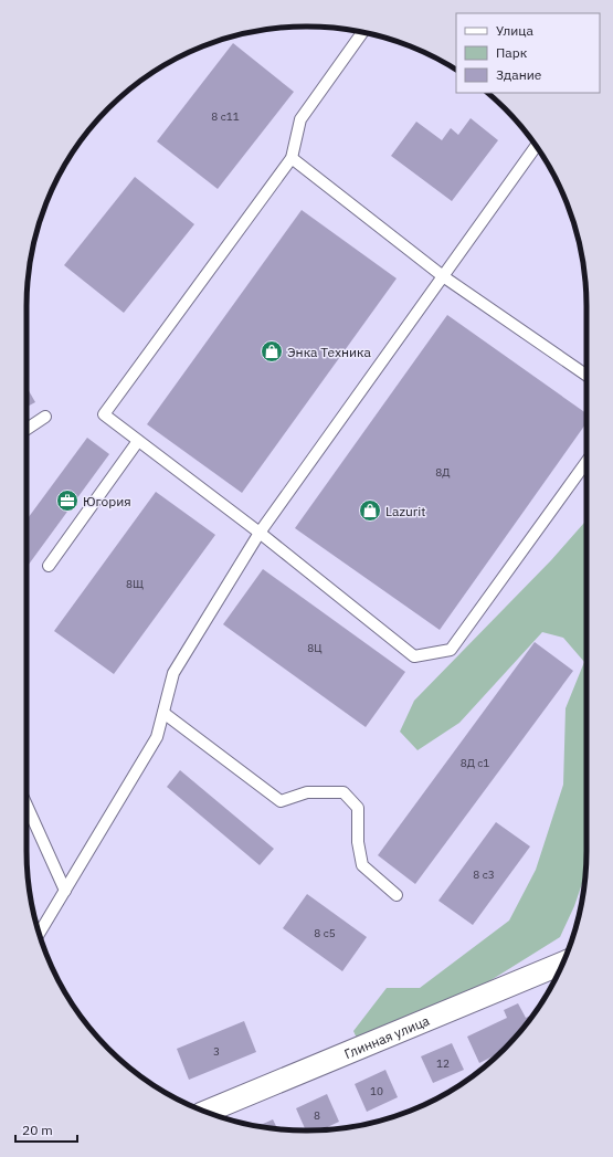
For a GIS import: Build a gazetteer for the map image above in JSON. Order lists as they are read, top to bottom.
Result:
{
  "streets": {
    "street": ["Глинная улица"]
  },
  "places": {
    "shop": ["Энка Техника", "Lazurit"],
    "office": ["Югория"]
  },
  "house_numbers": [
    "8 с11",
    "8Д",
    "8Щ",
    "8Ц",
    "8Д с1",
    "8 с3",
    "8 с5",
    "3",
    "12",
    "10",
    "8"
  ],
  "legend": ["Улица", "Парк", "Здание"],
  "scale_bar": "20 m"
}
